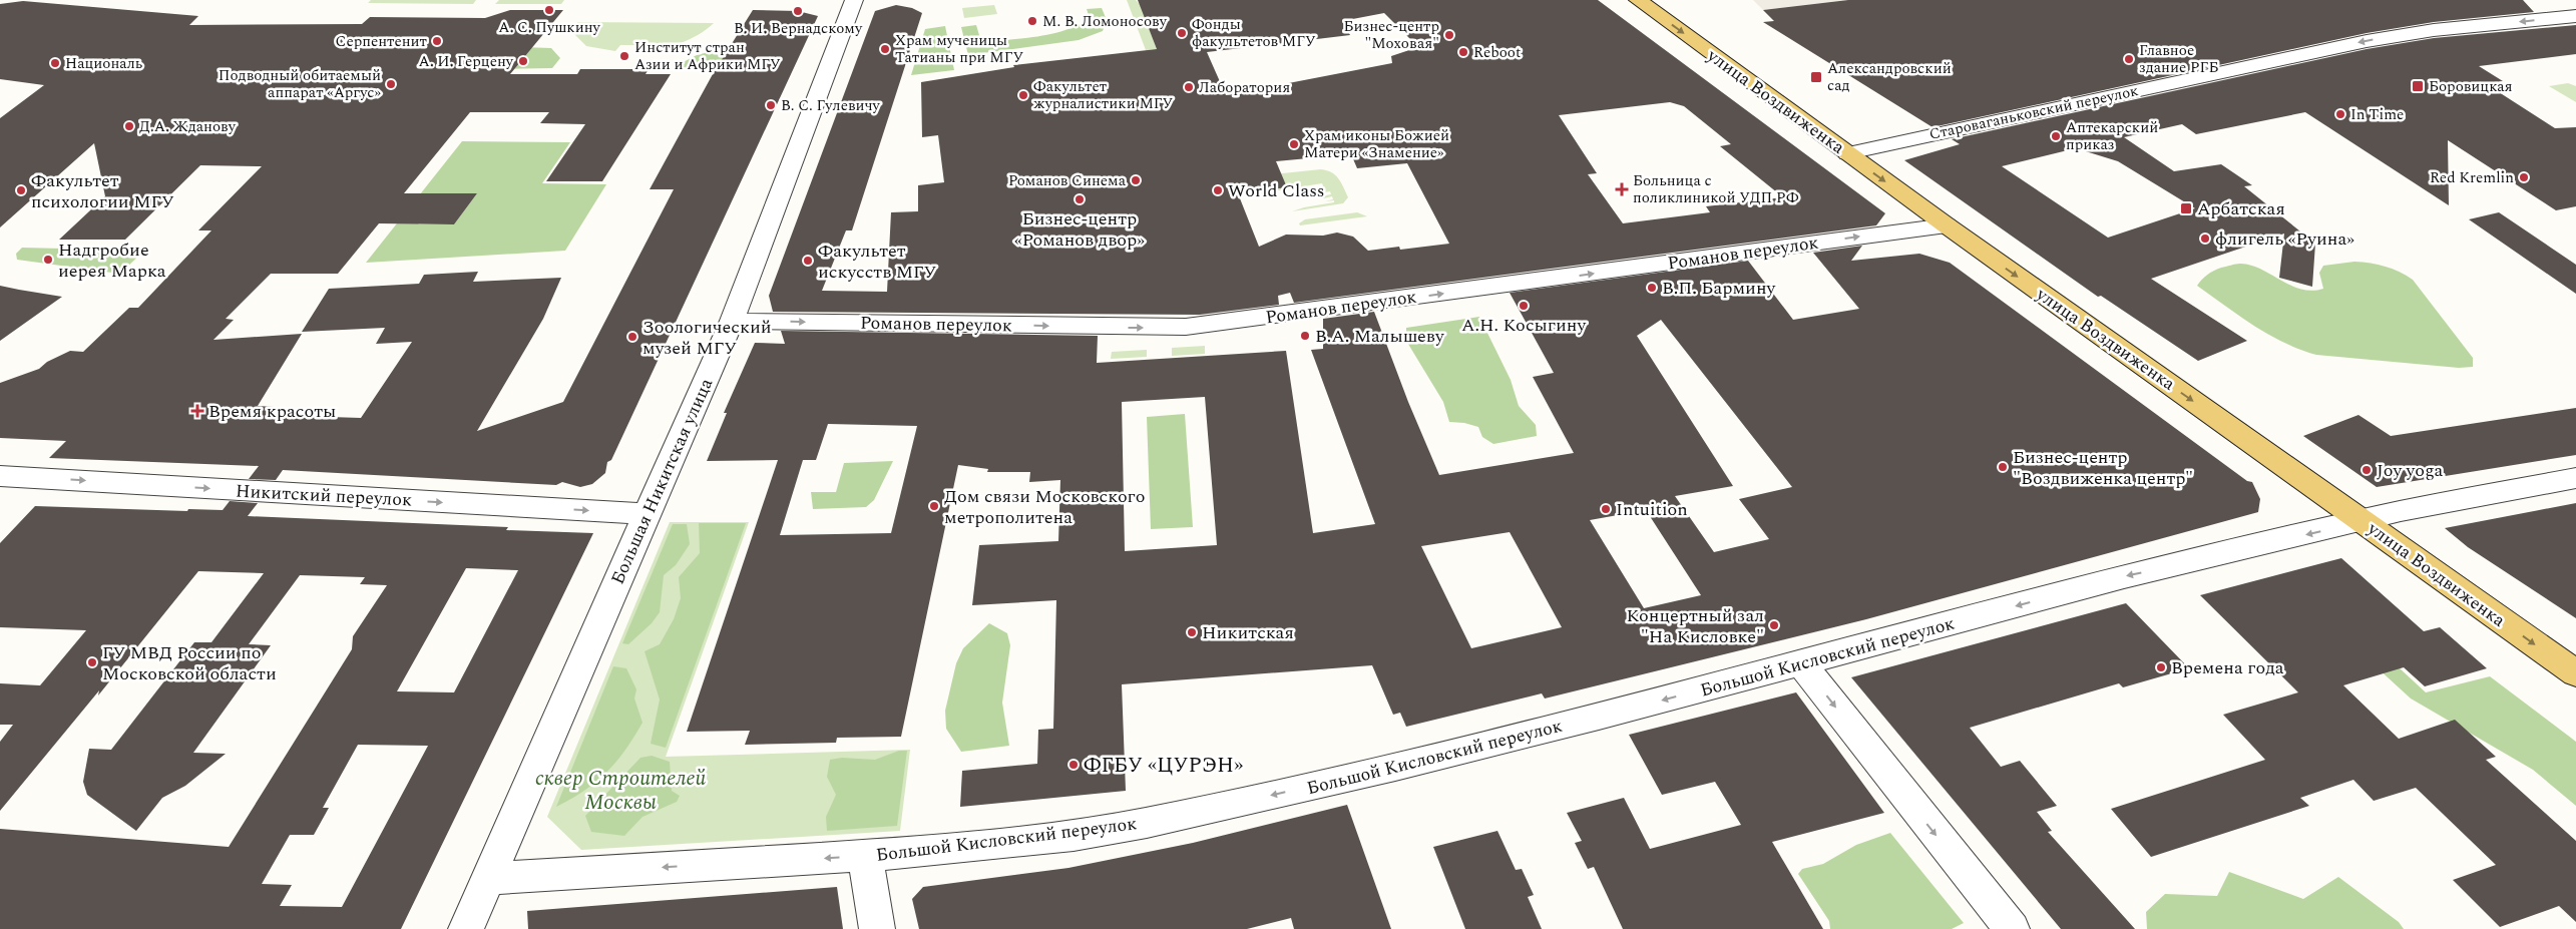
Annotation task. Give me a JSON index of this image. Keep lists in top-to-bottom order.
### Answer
{
  "streets": {
    "main road": ["улица Воздвиженка"],
    "street": [
      "Староваганьковский переулок",
      "Романов переулок",
      "Большая Никитская улица",
      "Никитский переулок",
      "Большой Кисловский переулок"
    ]
  },
  "crossings": [
    ["улица Воздвиженка", "Староваганьковский переулок"],
    ["улица Воздвиженка", "Романов переулок"],
    ["улица Воздвиженка", "Большой Кисловский переулок"],
    ["Романов переулок", "Большая Никитская улица"],
    ["Большая Никитская улица", "Никитский переулок"],
    ["Большая Никитская улица", "Большой Кисловский переулок"]
  ],
  "one_way": [
    "улица Воздвиженка",
    "Староваганьковский переулок",
    "Романов переулок",
    "Никитский переулок",
    "Большой Кисловский переулок"
  ],
  "parks": ["сквер Строителей Москвы"],
  "places": {
    "other": [
      "А. С. Пушкину",
      "В. И. Вернадскому",
      "М. В. Ломоносову",
      "Фонды факультетов МГУ",
      "Бизнес-центр \"Моховая\"",
      "Серпентенит",
      "Храм мученицы Татианы при МГУ",
      "Reboot",
      "Институт стран Азии и Африки МГУ",
      "Главное здание РГБ",
      "А. И. Герцену",
      "Националь",
      "Подводный обитаемый аппарат «Аргус»",
      "Лаборатория",
      "Факультет журналистики МГУ",
      "В. С. Гулевичу",
      "In Time",
      "Д.А. Жданову",
      "Аптекарский приказ",
      "Храм иконы Божией Матери «Знамение»",
      "Red Kremlin",
      "Романов Синема",
      "Факультет психологии МГУ",
      "World Class",
      "Бизнес-центр «Романов двор»",
      "флигель «Руина»",
      "Надгробие иерея Марка",
      "Факультет искусств МГУ",
      "В.П. Бармину",
      "А.Н. Косыгину",
      "В.А. Малышеву",
      "Зоологический музей МГУ",
      "Бизнес-центр \"Воздвиженка центр\"",
      "Joy yoga",
      "Дом связи Московского метрополитена",
      "Intuition",
      "Концертный зал \"На Кисловке\"",
      "Никитская",
      "ГУ МВД России по Московской области",
      "Времена года",
      "ФГБУ «ЦУРЭН»"
    ],
    "transit": ["Александровский сад", "Боровицкая", "Арбатская"],
    "health": ["Больница с поликлиникой УДП РФ", "Время красоты"]
  }
}
